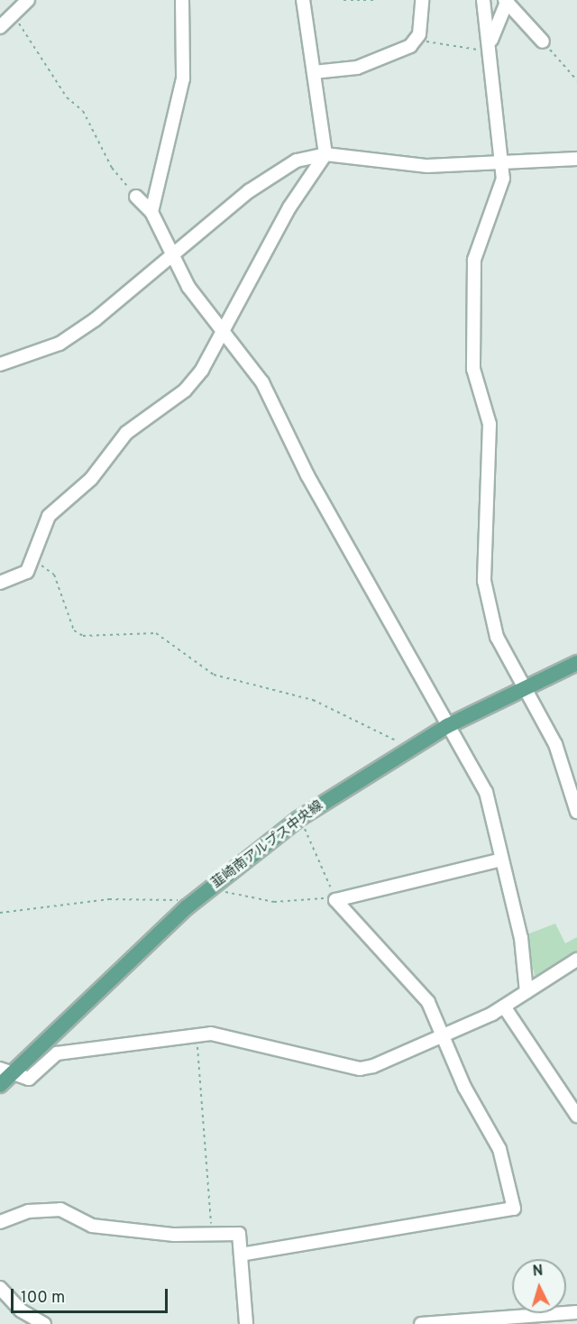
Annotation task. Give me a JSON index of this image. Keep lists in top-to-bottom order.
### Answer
{
  "streets": {
    "main road": ["韮崎南アルプス中央線"]
  },
  "scale_bar": "100 m",
  "north": "top"
}
